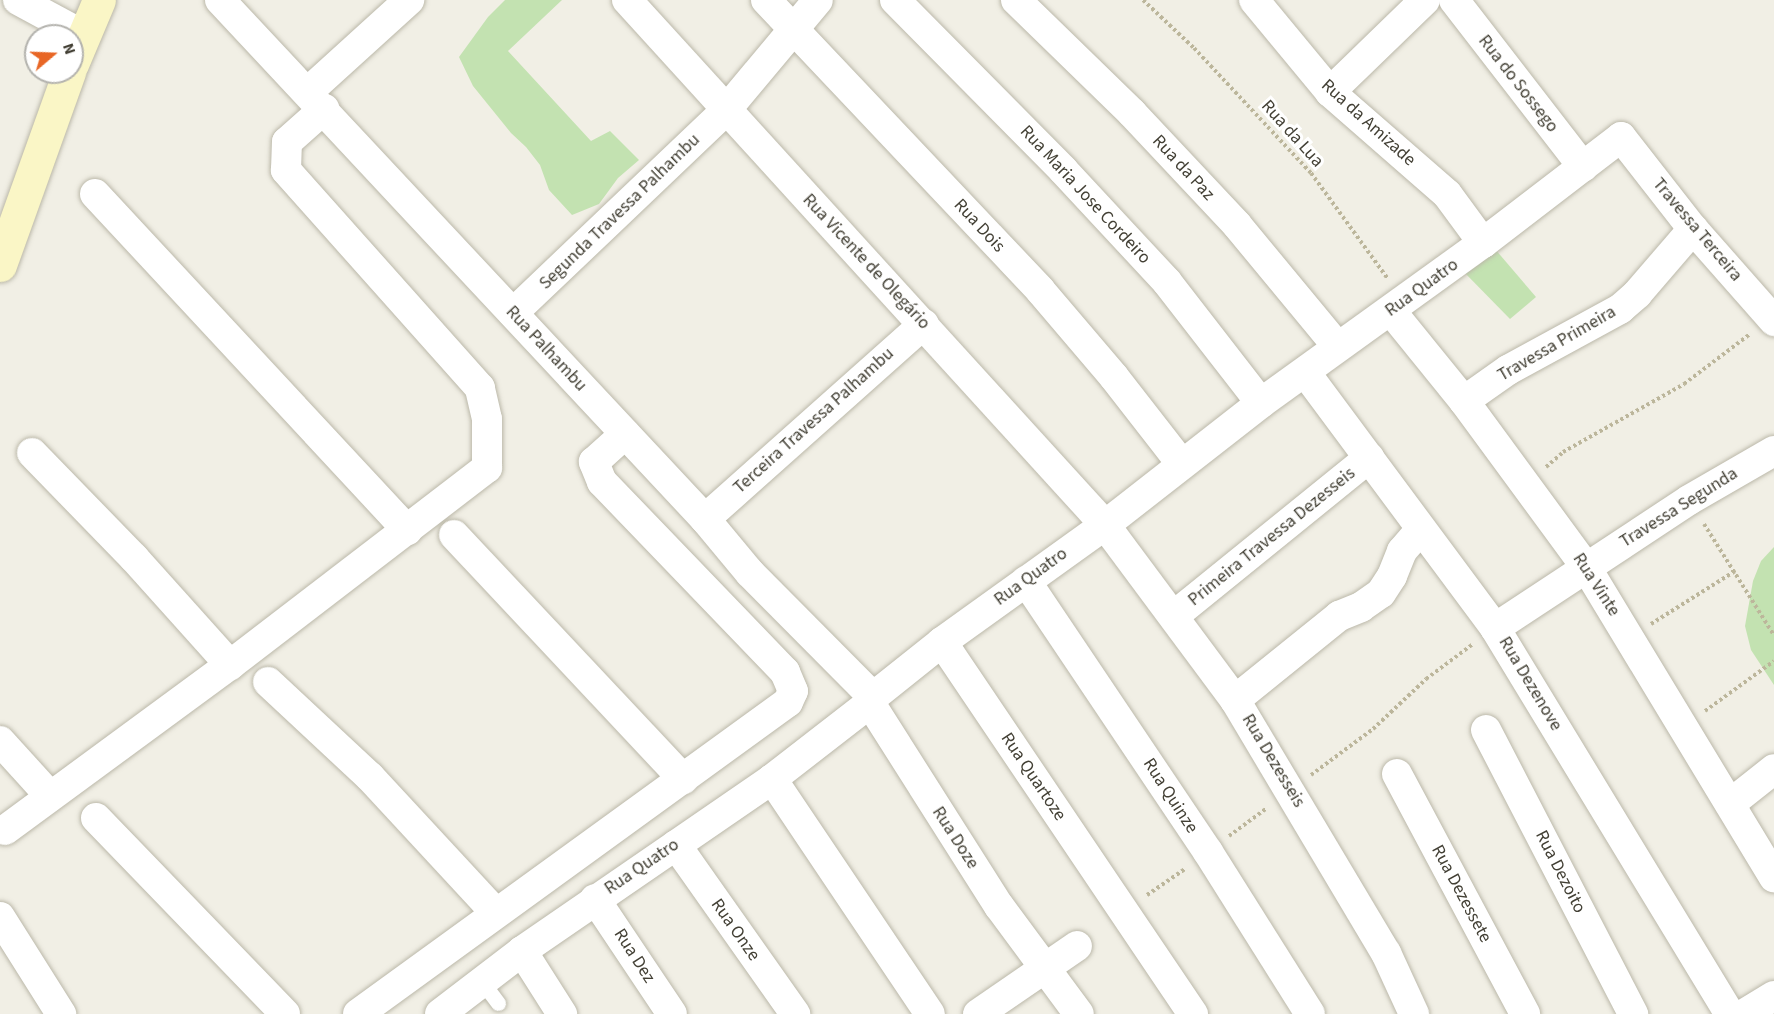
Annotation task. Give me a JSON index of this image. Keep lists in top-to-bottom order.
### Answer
{
  "streets": {
    "street": [
      "Rua do Sossego",
      "Rua da Amizade",
      "Rua da Paz",
      "Rua Maria Jose Cordeiro",
      "Segunda Travessa Palhambu",
      "Rua Dois",
      "Travessa Terceira",
      "Rua Vicente de Olegário",
      "Rua Quatro",
      "Travessa Primeira",
      "Rua Palhambu",
      "Terceira Travessa Palhambu",
      "Travessa Segunda",
      "Primeira Travessa Dezesseis",
      "Rua Vinte",
      "Rua Dezenove",
      "Rua Dezesseis",
      "Rua Quartoze",
      "Rua Quinze",
      "Rua Doze",
      "Rua Dezoito",
      "Rua Dezessete",
      "Rua Onze",
      "Rua Dez"
    ],
    "path": ["Rua da Lua"]
  },
  "crossings": [
    ["Rua do Sossego", "Rua Quatro"],
    ["Rua da Amizade", "Rua Quatro"],
    ["Rua da Lua", "Rua Quatro"],
    ["Rua da Lua", "Rua Vinte"],
    ["Rua da Paz", "Rua Quatro"],
    ["Rua Maria Jose Cordeiro", "Rua Quatro"],
    ["Segunda Travessa Palhambu", "Rua Dois"],
    ["Segunda Travessa Palhambu", "Rua Vicente de Olegário"],
    ["Segunda Travessa Palhambu", "Rua Palhambu"],
    ["Rua Dois", "Rua Quatro"],
    ["Travessa Terceira", "Rua Quatro"],
    ["Travessa Terceira", "Travessa Primeira"],
    ["Rua Vicente de Olegário", "Rua Quatro"],
    ["Rua Vicente de Olegário", "Terceira Travessa Palhambu"],
    ["Rua Vicente de Olegário", "Rua Dezesseis"],
    ["Rua Quatro", "Rua Palhambu"],
    ["Rua Quatro", "Rua Vinte"],
    ["Rua Quatro", "Rua Dezenove"],
    ["Rua Quatro", "Rua Dezesseis"],
    ["Rua Quatro", "Rua Quartoze"],
    ["Rua Quatro", "Rua Quinze"],
    ["Rua Quatro", "Rua Doze"],
    ["Rua Quatro", "Rua Onze"],
    ["Rua Quatro", "Rua Dez"],
    ["Travessa Primeira", "Rua Vinte"],
    ["Rua Palhambu", "Terceira Travessa Palhambu"],
    ["Rua Palhambu", "Rua Doze"],
    ["Travessa Segunda", "Rua Vinte"],
    ["Travessa Segunda", "Rua Dezenove"],
    ["Primeira Travessa Dezesseis", "Rua Dezenove"],
    ["Primeira Travessa Dezesseis", "Rua Dezesseis"]
  ],
  "north": "right"
}
